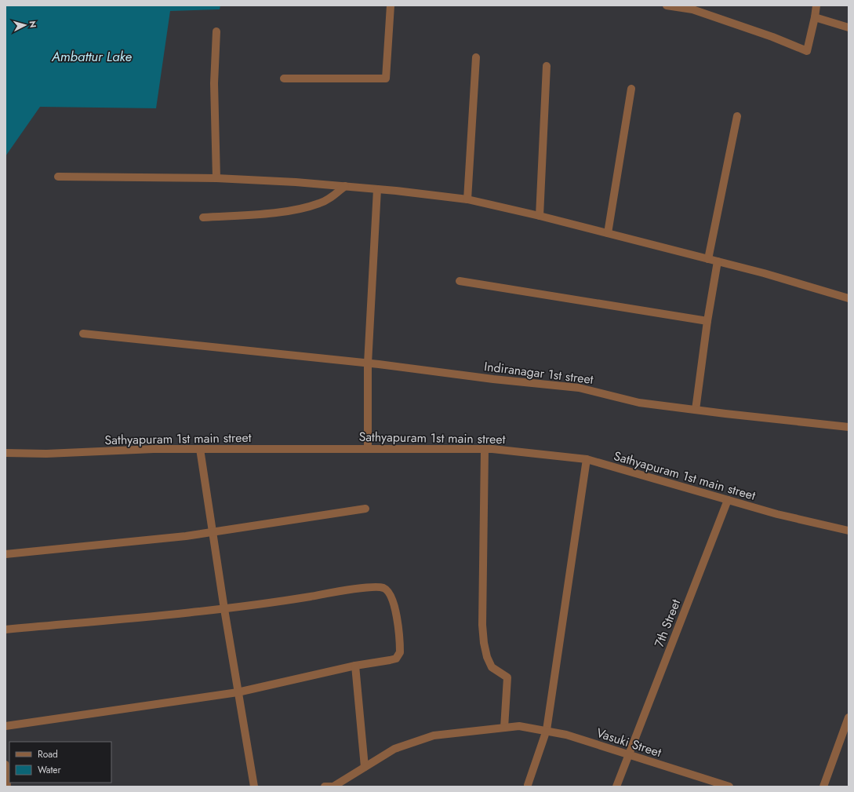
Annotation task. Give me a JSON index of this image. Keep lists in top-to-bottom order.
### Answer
{
  "streets": {
    "street": [
      "Indiranagar 1st street",
      "Sathyapuram 1st main street",
      "7th Street",
      "Vasuki Street"
    ]
  },
  "crossings": [
    ["Sathyapuram 1st main street", "7th Street"],
    ["7th Street", "Vasuki Street"]
  ],
  "water": ["Ambattur Lake"],
  "legend": ["Road", "Water"],
  "north": "right"
}
